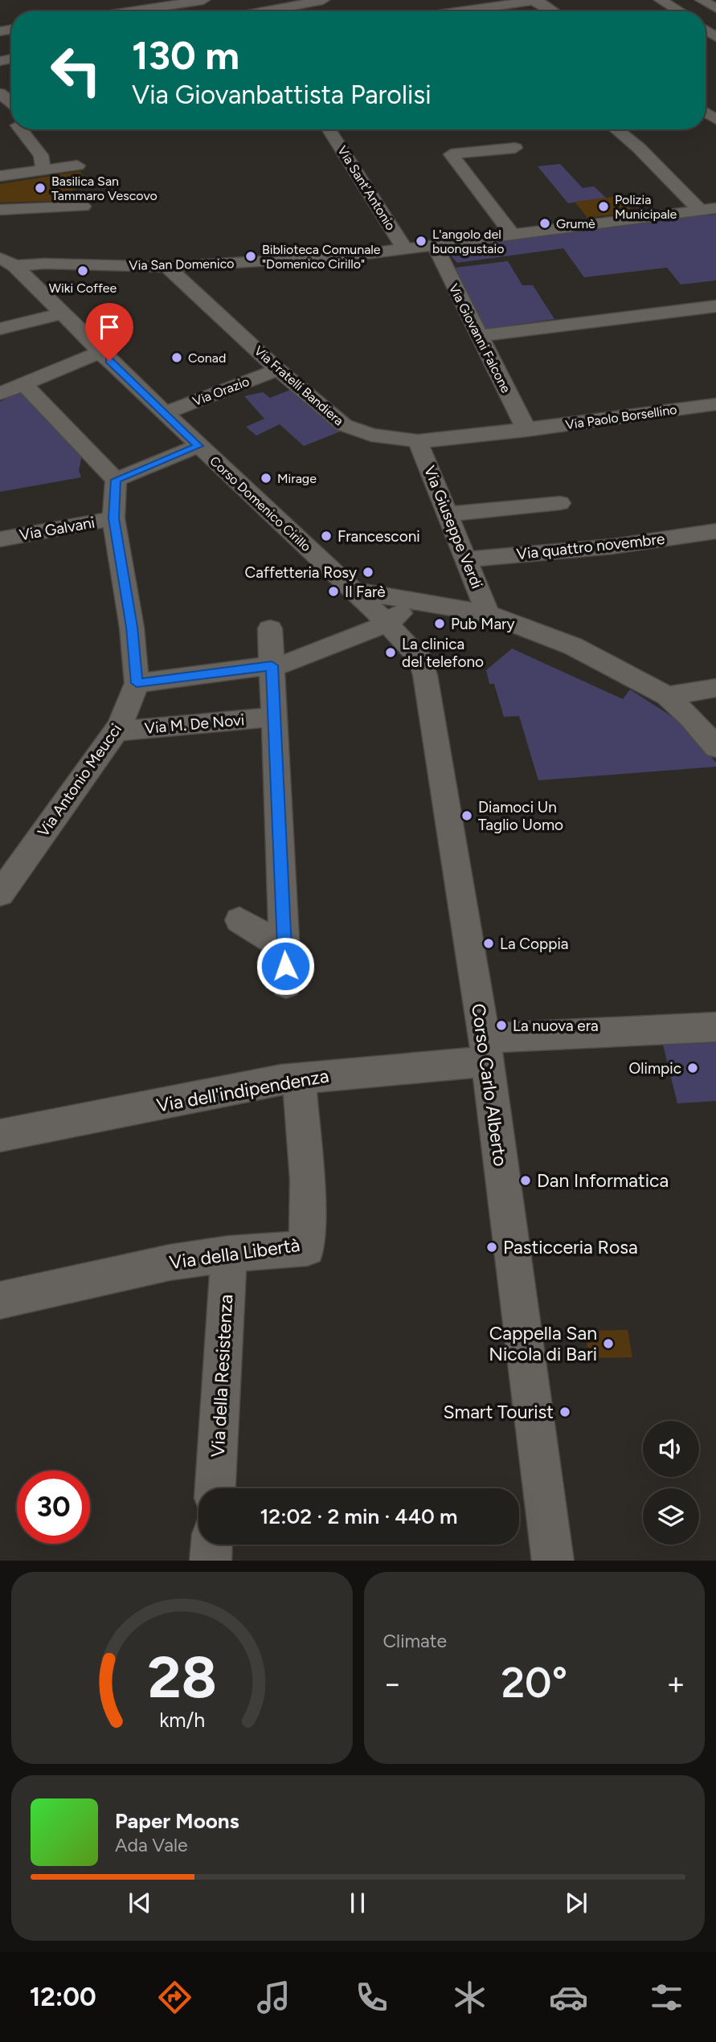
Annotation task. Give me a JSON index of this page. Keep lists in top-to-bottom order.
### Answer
{
  "streets": {
    "street": [
      "Via Sant'Antonio",
      "Via San Domenico",
      "Via Giovanni Falcone",
      "Via Fratelli Bandiera",
      "Via Orazio",
      "Via Paolo Borsellino",
      "Corso Domenico Cirillo",
      "Via Giuseppe Verdi",
      "Via Galvani",
      "Via quattro novembre",
      "Via M. De Novi",
      "Via Antonio Meucci",
      "Corso Carlo Alberto",
      "Via dell'indipendenza",
      "Via della Libertà",
      "Via della Resistenza"
    ]
  },
  "crossings": [
    ["Via Sant'Antonio", "Via San Domenico"],
    ["Via San Domenico", "Via Giovanni Falcone"],
    ["Via San Domenico", "Via Fratelli Bandiera"],
    ["Via San Domenico", "Corso Domenico Cirillo"],
    ["Via Giovanni Falcone", "Via Fratelli Bandiera"],
    ["Via Giovanni Falcone", "Via Paolo Borsellino"],
    ["Via Fratelli Bandiera", "Via Orazio"],
    ["Via Fratelli Bandiera", "Via Paolo Borsellino"],
    ["Via Fratelli Bandiera", "Via Giuseppe Verdi"],
    ["Via Orazio", "Corso Domenico Cirillo"],
    ["Corso Domenico Cirillo", "Corso Carlo Alberto"],
    ["Via Giuseppe Verdi", "Via quattro novembre"],
    ["Via Galvani", "Via Antonio Meucci"],
    ["Via M. De Novi", "Via Antonio Meucci"],
    ["Corso Carlo Alberto", "Via dell'indipendenza"],
    ["Via dell'indipendenza", "Via della Libertà"],
    ["Via della Libertà", "Via della Resistenza"]
  ],
  "places": [
    "Basilica San Tammaro Vescovo",
    "Polizia Municipale",
    "Grumè",
    "L'angolo del buongustaio",
    "Biblioteca Comunale \"Domenico Cirillo\"",
    "Wiki Coffee",
    "Conad",
    "Mirage",
    "Francesconi",
    "Caffetteria Rosy",
    "Il Farè",
    "Pub Mary",
    "La clinica del telefono",
    "Diamoci Un Taglio Uomo",
    "La Coppia",
    "La nuova era",
    "Olimpic",
    "Dan Informatica",
    "Pasticceria Rosa",
    "Cappella San Nicola di Bari",
    "Smart Tourist"
  ],
  "page": {
    "turn": ["130 m", "Via Giovanbattista Parolisi"],
    "limit": "30",
    "trip": "12:02 · 2 min · 440 m",
    "tile": "Climate",
    "heat": ["−", "20°", "+"],
    "song": ["Paper Moons", "Ada Vale"],
    "tabs": "12:00",
    "gauge": ["28", "km/h"]
  }
}
